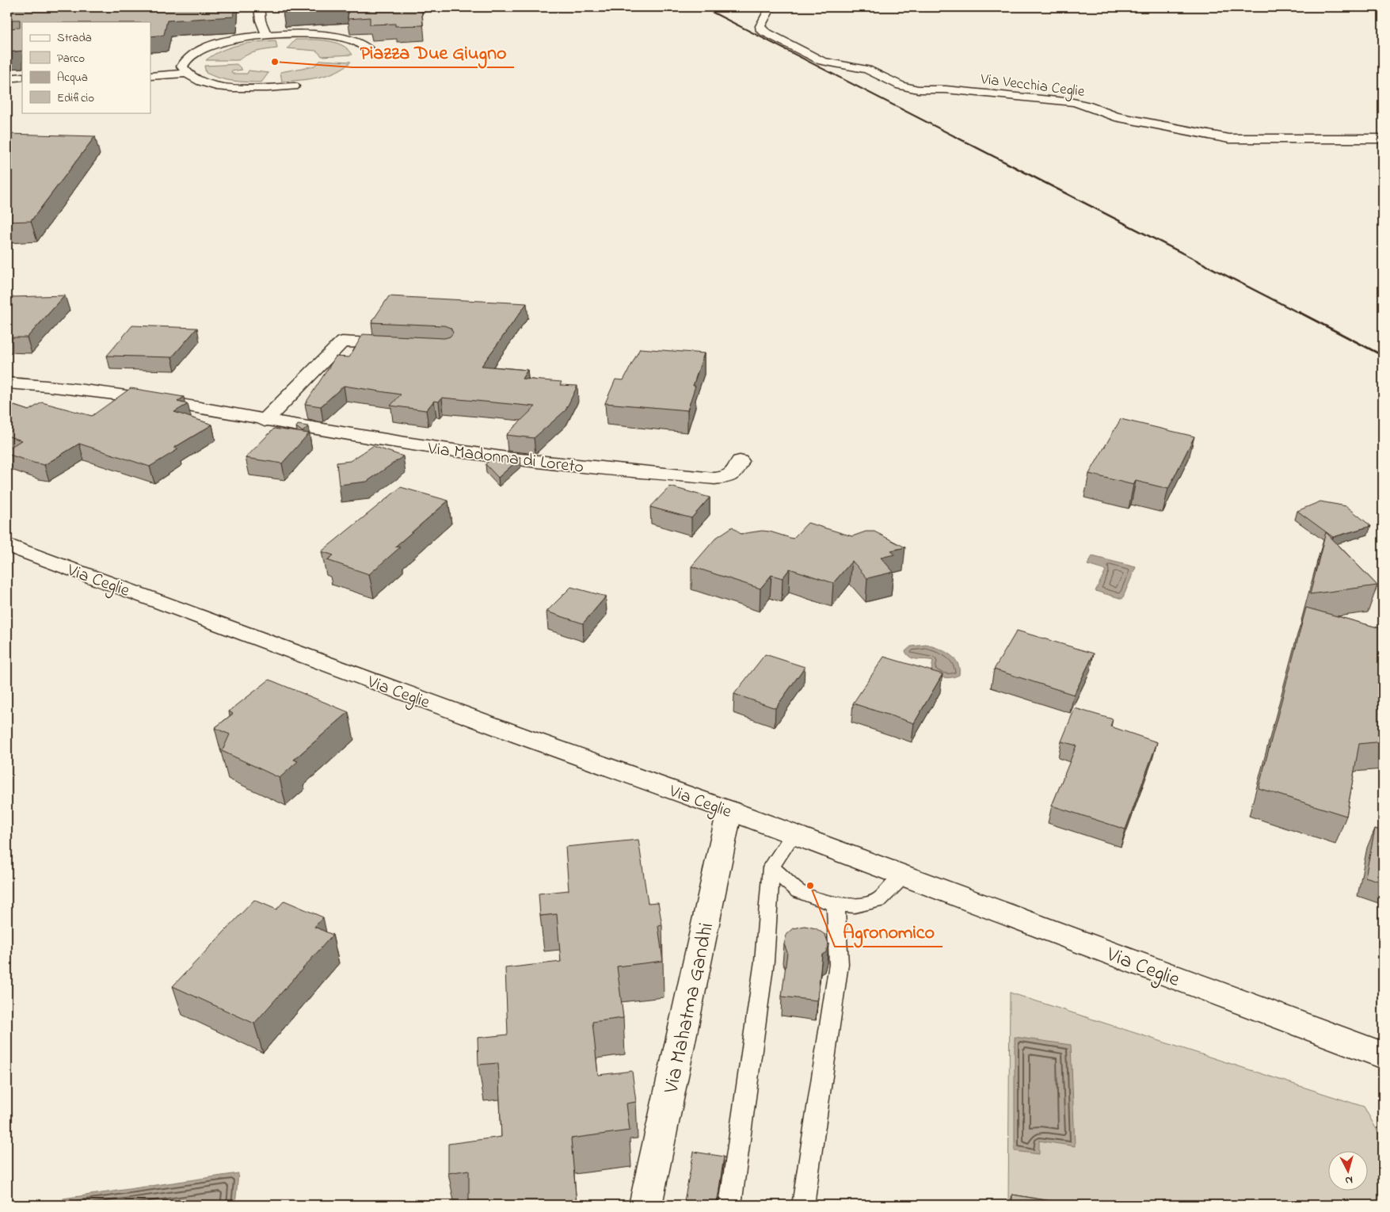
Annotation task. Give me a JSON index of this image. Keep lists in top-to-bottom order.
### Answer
{
  "streets": {
    "street": [
      "Via Vecchia Ceglie",
      "Via Madonna di Loreto",
      "Via Ceglie",
      "Via Mahatma Gandhi"
    ]
  },
  "crossings": [
    ["Via Ceglie", "Via Mahatma Gandhi"]
  ],
  "places": ["Piazza Due Giugno", "Agronomico"],
  "legend": [
    "Strada",
    "Parco",
    "Acqua",
    "Edificio"
  ],
  "north": "bottom"
}
